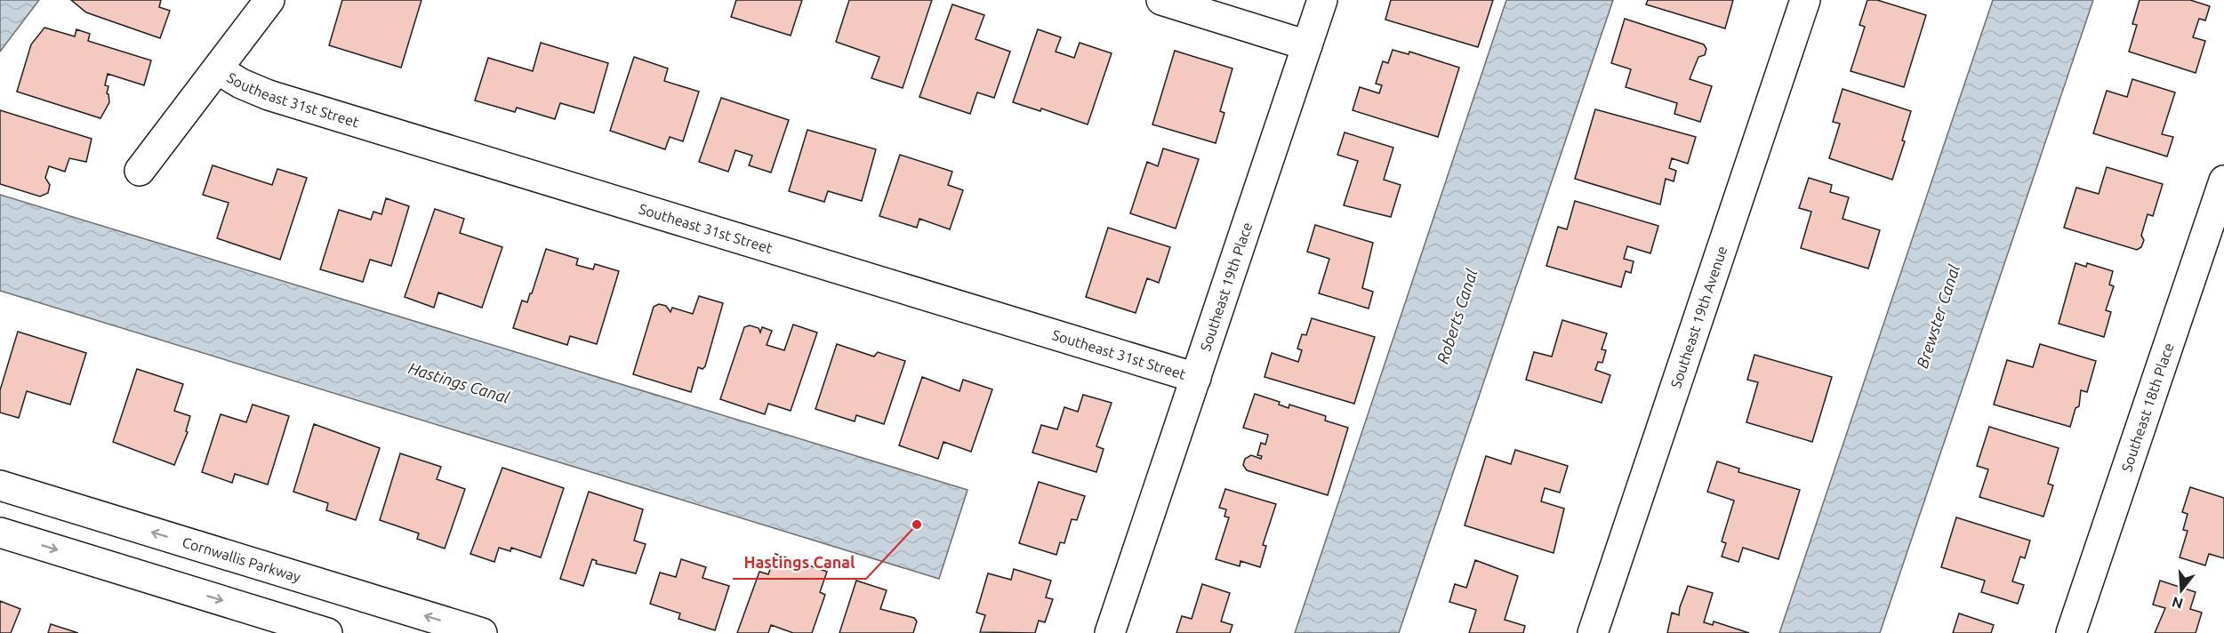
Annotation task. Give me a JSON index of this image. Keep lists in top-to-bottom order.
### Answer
{
  "streets": {
    "street": [
      "Southeast 31st Street",
      "Southeast 19th Place",
      "Southeast 19th Avenue",
      "Southeast 18th Place",
      "Cornwallis Parkway"
    ]
  },
  "crossings": [
    ["Southeast 31st Street", "Southeast 19th Place"]
  ],
  "water": ["Roberts Canal", "Brewster Canal", "Hastings Canal"],
  "places": ["Hastings Canal"],
  "north": "bottom"
}
